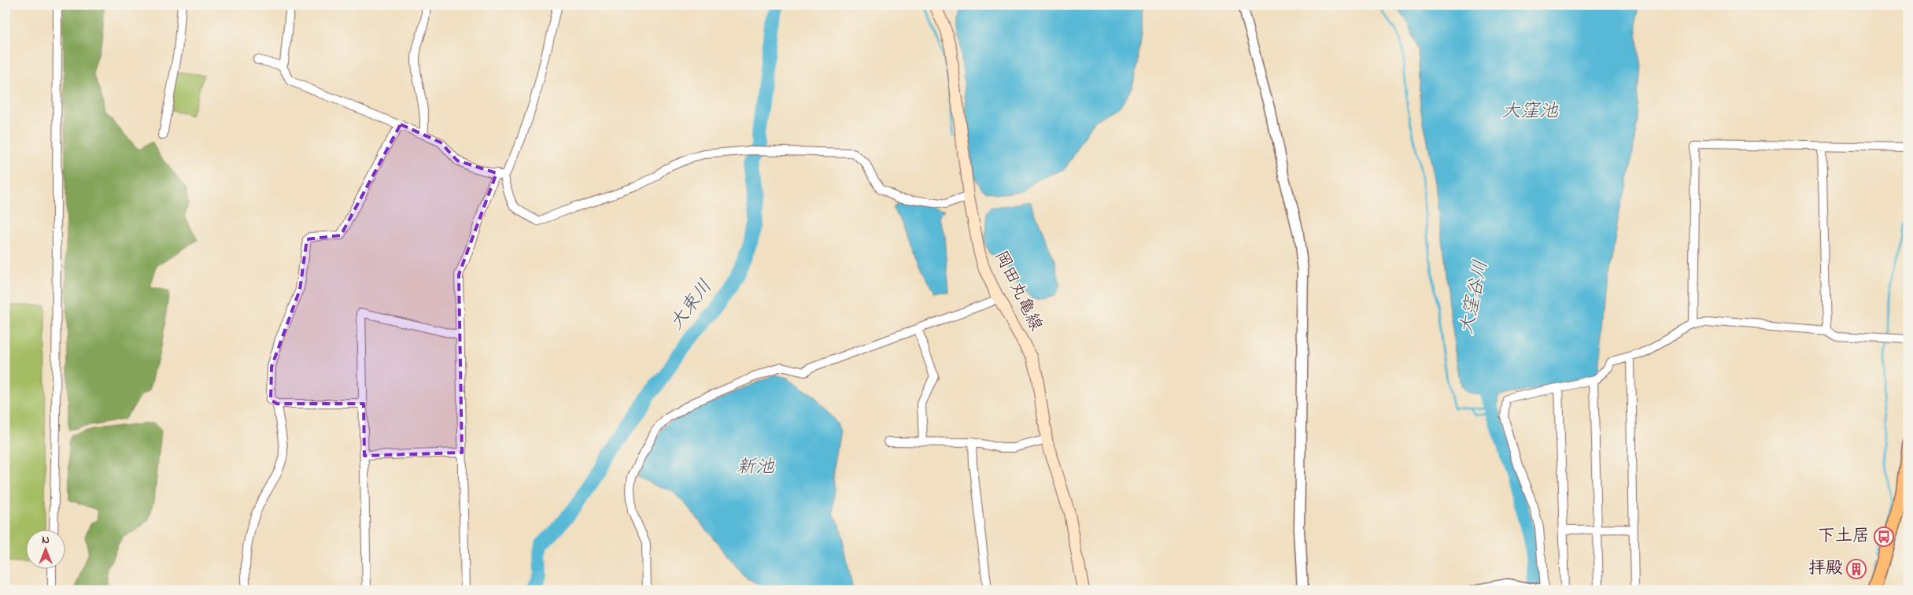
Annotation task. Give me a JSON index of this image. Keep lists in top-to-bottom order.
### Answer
{
  "streets": {
    "main road": ["岡田丸亀線"]
  },
  "water": [
    "大窪池",
    "大窪谷川",
    "大束川",
    "新池"
  ],
  "places": {
    "bus stop": ["下土居"],
    "building": ["拝殿"]
  },
  "north": "top"
}
